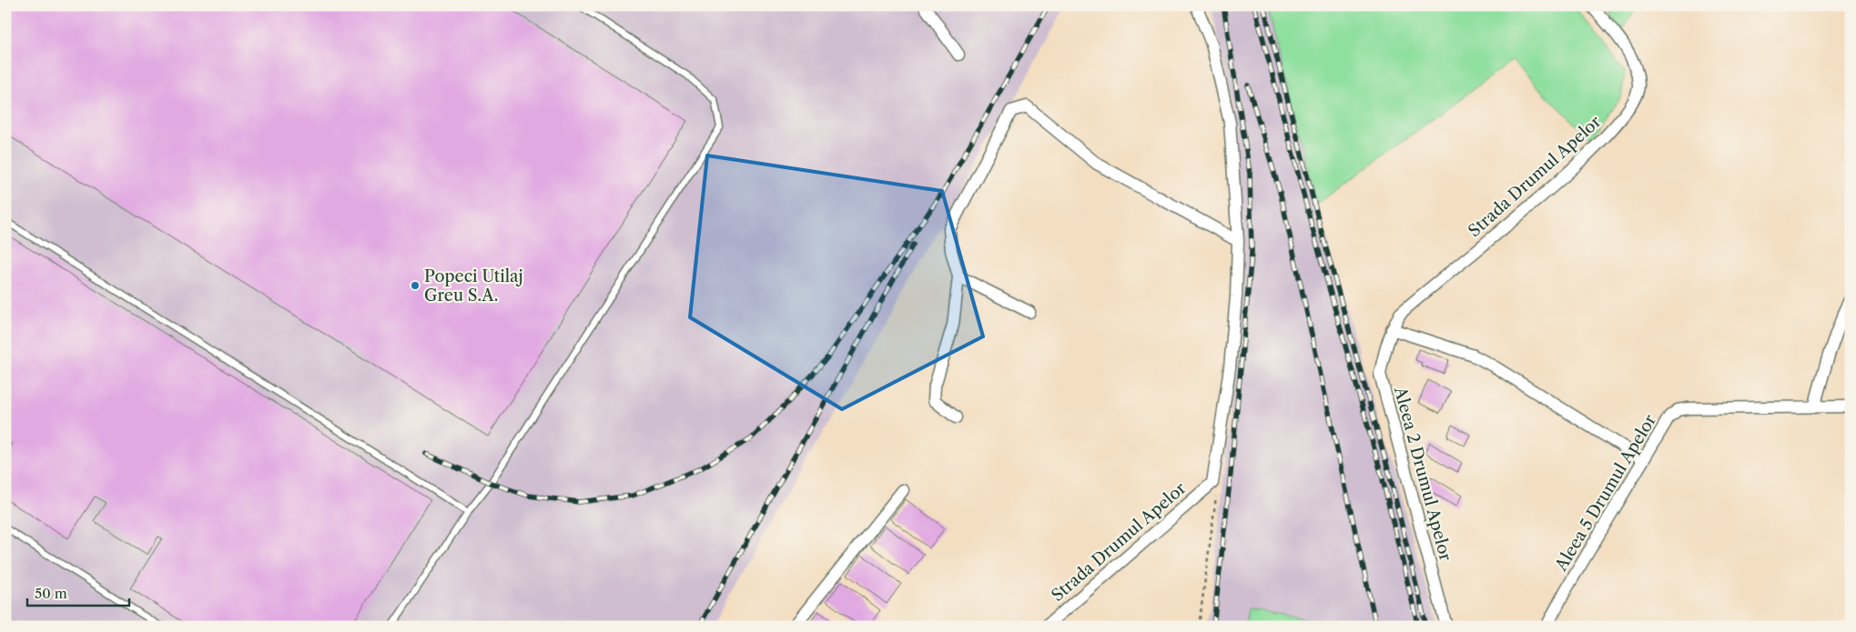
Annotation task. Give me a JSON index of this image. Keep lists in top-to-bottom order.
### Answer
{
  "streets": {
    "street": ["Strada Drumul Apelor", "Aleea 2 Drumul Apelor", "Aleea 5 Drumul Apelor"]
  },
  "crossings": [
    ["Strada Drumul Apelor", "Aleea 2 Drumul Apelor"]
  ],
  "places": ["Popeci Utilaj Greu S.A."],
  "scale_bar": "50 m"
}
